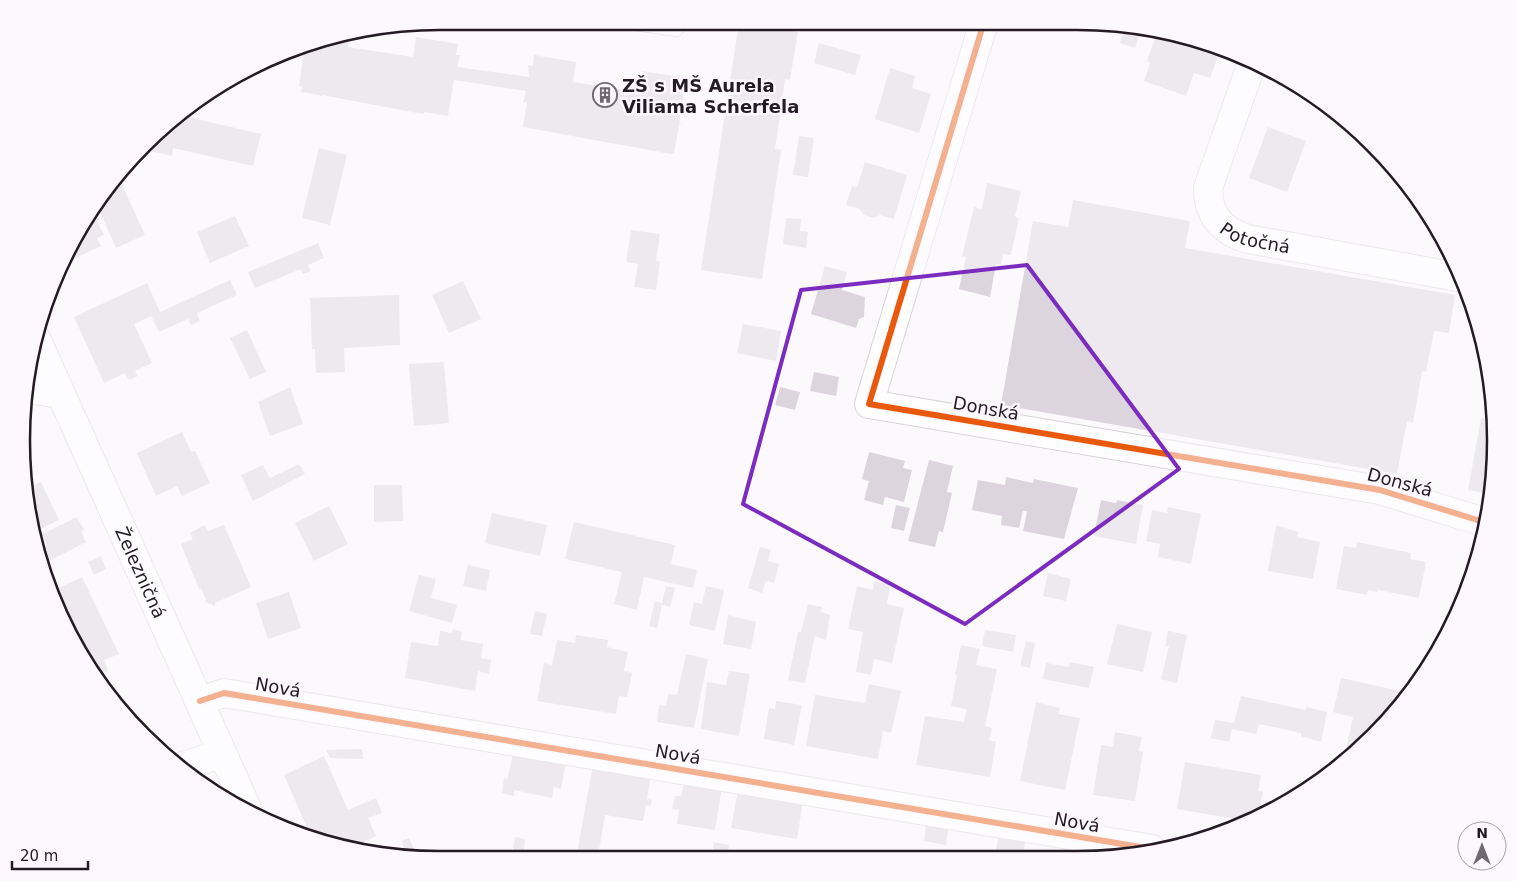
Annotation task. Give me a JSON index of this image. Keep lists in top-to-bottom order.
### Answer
{
  "streets": {
    "street": [
      "Potočná",
      "Donská",
      "Železničná",
      "Nová"
    ]
  },
  "crossings": [
    ["Železničná", "Nová"]
  ],
  "places": {
    "building": ["ZŠ s MŠ Aurela Viliama Scherfela"]
  },
  "scale_bar": "20 m",
  "north": "top"
}
